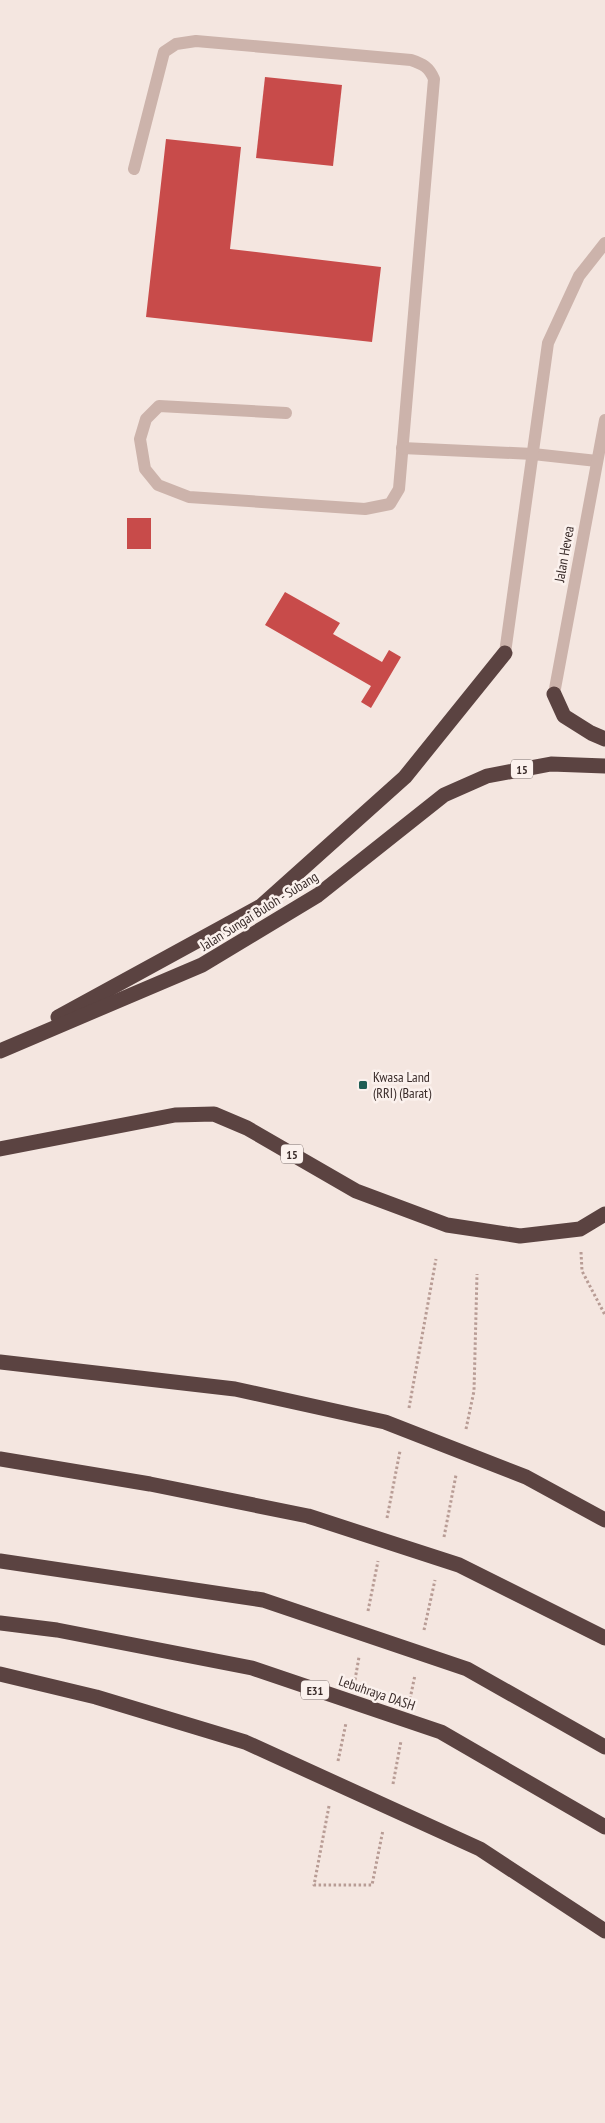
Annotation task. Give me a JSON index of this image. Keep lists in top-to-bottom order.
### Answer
{
  "streets": {
    "highway": [
      "15",
      "Jalan Sungai Buloh - Subang",
      "E31",
      "Lebuhraya DASH"
    ],
    "street": ["Jalan Hevea"]
  },
  "places": {
    "transit": ["Kwasa Land (RRI) (Barat)"]
  }
}
